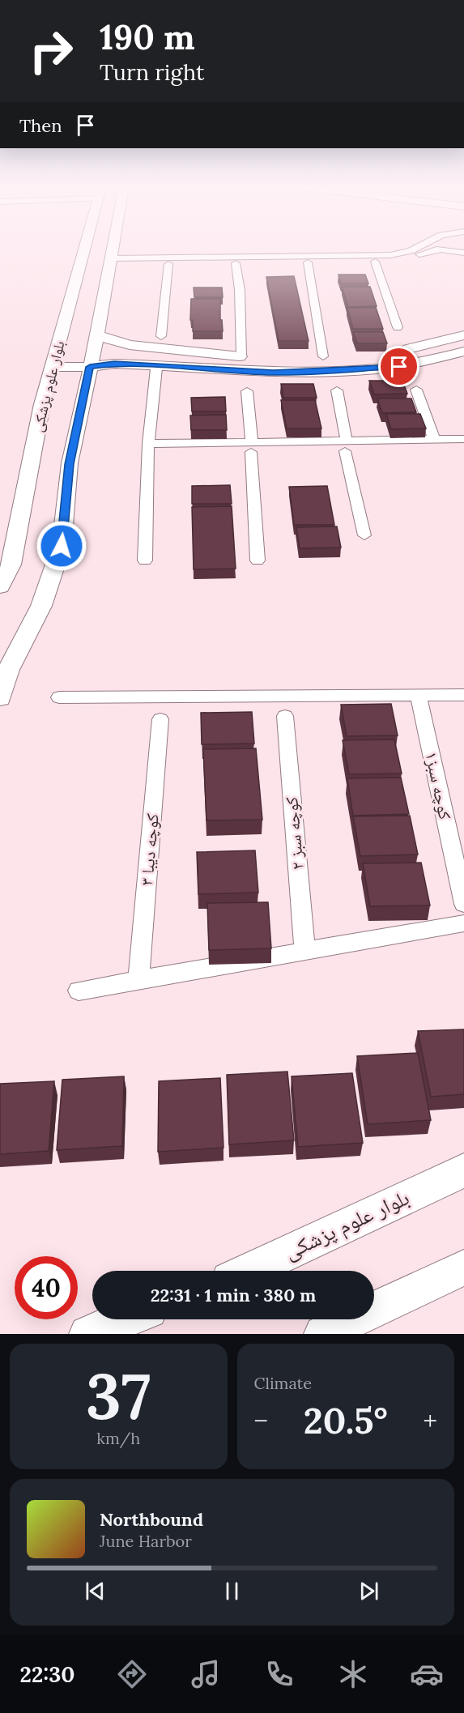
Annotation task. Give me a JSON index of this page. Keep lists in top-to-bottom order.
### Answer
{
  "streets": {
    "street": [
      "بلوار علوم پزشکی",
      "کوچه سبز۱",
      "کوچه سبز ۲",
      "کوچه دیبا ۳"
    ]
  },
  "page": {
    "turn": ["190 m", "Turn right"],
    "then": "Then",
    "limit": "40",
    "trip": "22:31 · 1 min · 380 m",
    "tile": [
      ["37", "km/h"],
      "Climate"
    ],
    "heat": ["−", "20.5°", "+"],
    "song": ["Northbound", "June Harbor"],
    "tabs": "22:30"
  }
}
